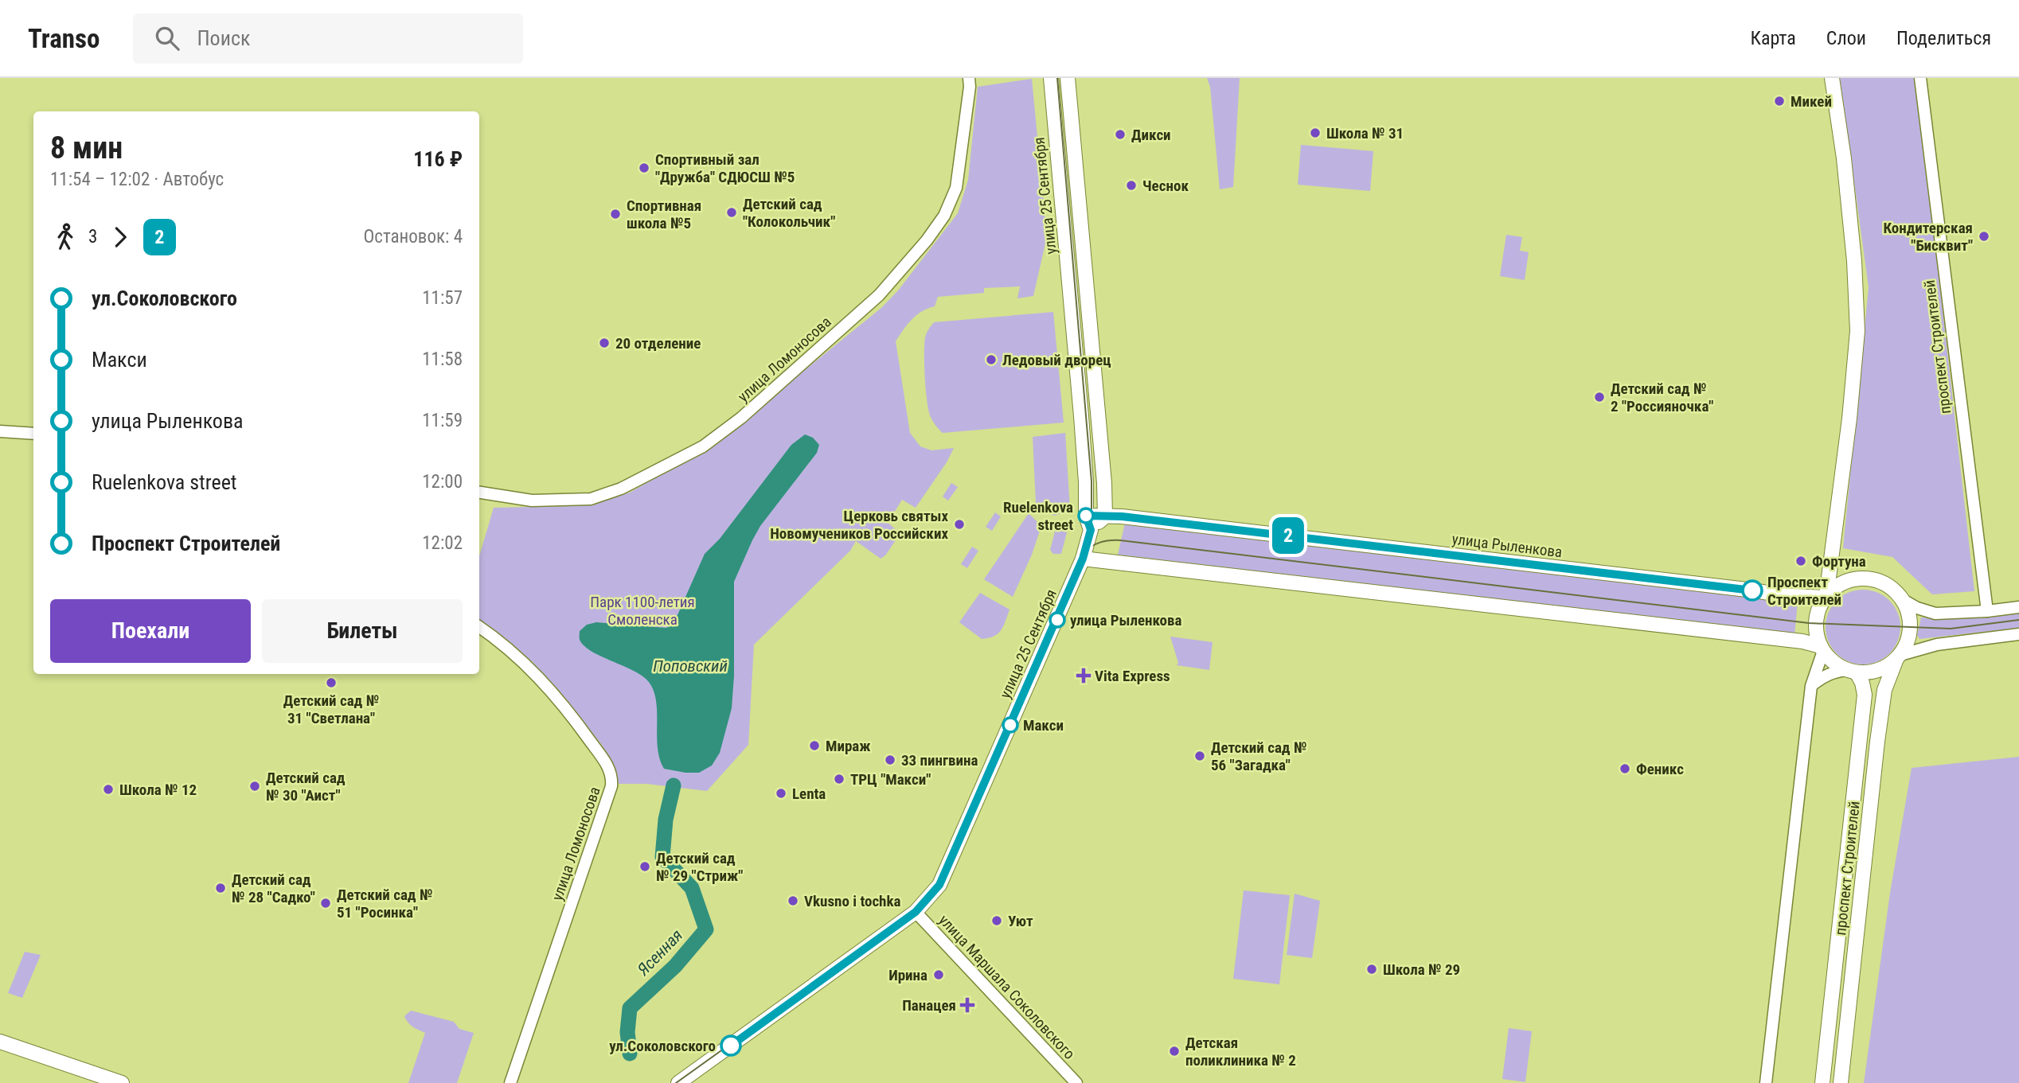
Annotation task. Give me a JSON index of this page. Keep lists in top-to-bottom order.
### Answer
{
  "streets": {
    "main road": ["улица 25 Сентября", "проспект Строителей", "улица Рыленкова"],
    "street": ["улица Ломоносова", "улица Маршала Соколовского"]
  },
  "crossings": [
    ["улица 25 Сентября", "улица Рыленкова"],
    ["улица 25 Сентября", "улица Маршала Соколовского"],
    ["проспект Строителей", "улица Рыленкова"]
  ],
  "water": ["Поповский", "Ясенная"],
  "parks": ["Парк 1100-летия Смоленска"],
  "places": {
    "other": [
      "Микей",
      "Школа № 31",
      "Дикси",
      "Спортивный зал \"Дружба\" СДЮСШ №5",
      "Чеснок",
      "Детский сад \"Колокольчик\"",
      "Спортивная школа №5",
      "Кондитерская \"Бисквит\"",
      "20 отделение",
      "Ледовый дворец",
      "Детский сад № 2 \"Россияночка\"",
      "Ruelenkova street",
      "Церковь святых Новомучеников Российских",
      "Фортуна",
      "Проспект Строителей",
      "улица Рыленкова",
      "Детский сад № 31 \"Светлана\"",
      "Макси",
      "Мираж",
      "Детский сад № 56 \"Загадка\"",
      "33 пингвина",
      "Феникс",
      "ТРЦ \"Макси\"",
      "Детский сад № 30 \"Аист\"",
      "Школа № 12",
      "Lenta",
      "Детский сад № 29 \"Стриж\"",
      "Детский сад № 28 \"Садко\"",
      "Vkusno i tochka",
      "Детский сад № 51 \"Росинка\"",
      "Уют",
      "Школа № 29",
      "Ирина",
      "ул.Соколовского",
      "Детская поликлиника № 2"
    ],
    "health": ["Vita Express", "Панацея"]
  },
  "lines": ["bus line 2"],
  "page": {
    "header": "Transo",
    "search": "Поиск",
    "nav": ["Карта", "Слои", "Поделиться"],
    "on_map": "2",
    "heading": ["8 мин", "11:54 – 12:02 · Автобус", "116 ₽"],
    "legs": ["3", "2", "Остановок: 4"],
    "list": [
      {
        "name": "ул.Соколовского",
        "value": "11:57"
      },
      {
        "name": "Макси",
        "value": "11:58"
      },
      {
        "name": "улица Рыленкова",
        "value": "11:59"
      },
      {
        "name": "Ruelenkova street",
        "value": "12:00"
      },
      {
        "name": "Проспект Строителей",
        "value": "12:02"
      }
    ],
    "buttons": ["Поехали", "Билеты"]
  }
}
